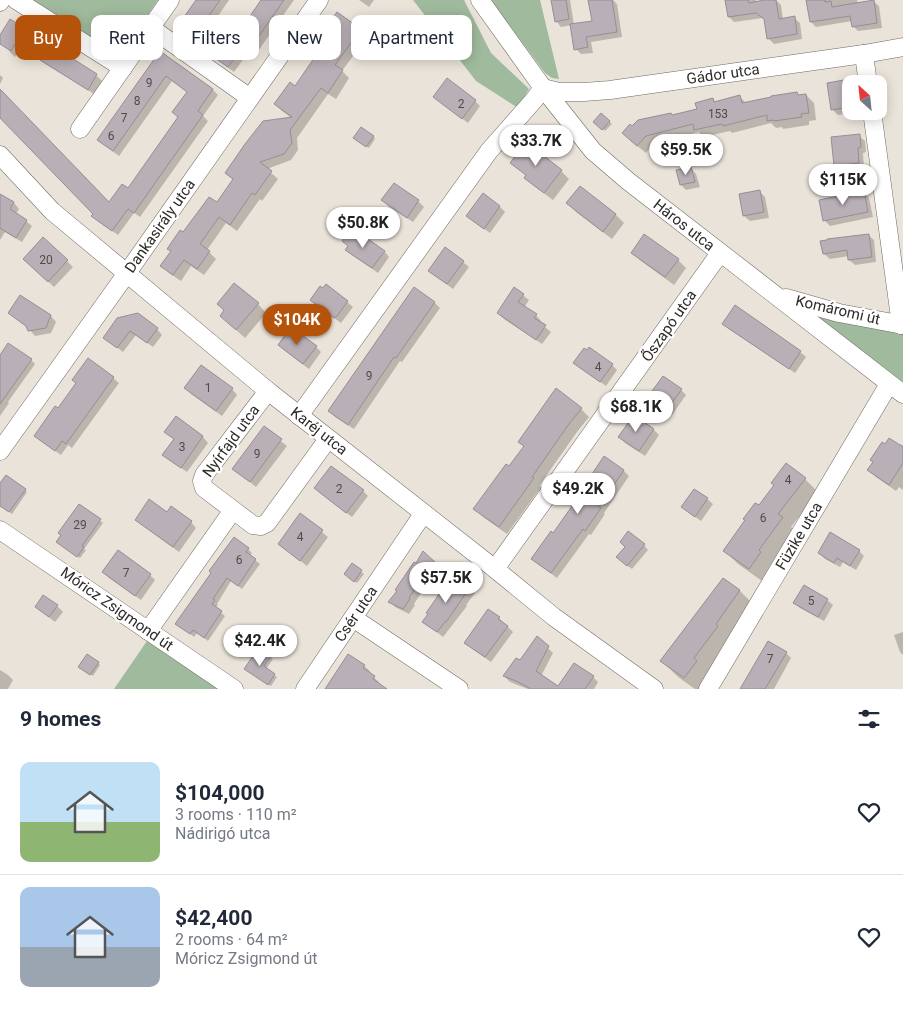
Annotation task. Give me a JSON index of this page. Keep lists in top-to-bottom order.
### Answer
{
  "streets": {
    "street": [
      "Gádor utca",
      "Háros utca",
      "Dankasirály utca",
      "Komáromi út",
      "Őszapó utca",
      "Karéj utca",
      "Nyírfajd utca",
      "Füzike utca",
      "Móricz Zsigmond út",
      "Csér utca"
    ]
  },
  "crossings": [
    ["Gádor utca", "Háros utca"],
    ["Háros utca", "Komáromi út"],
    ["Háros utca", "Őszapó utca"],
    ["Háros utca", "Füzike utca"],
    ["Dankasirály utca", "Karéj utca"],
    ["Őszapó utca", "Karéj utca"],
    ["Karéj utca", "Nyírfajd utca"],
    ["Karéj utca", "Csér utca"]
  ],
  "house_numbers": [
    "9",
    "8",
    "2",
    "153",
    "7",
    "6",
    "20",
    "4",
    "9",
    "1",
    "3",
    "9",
    "4",
    "2",
    "6",
    "29",
    "4",
    "6",
    "7",
    "5",
    "7"
  ],
  "north": "top left",
  "page": {
    "chip": [
      "Buy",
      "Rent",
      "Filters",
      "New",
      "Apartment"
    ],
    "price": [
      "$33.7K",
      "$59.5K",
      "$115K",
      "$50.8K",
      "$104K",
      "$68.1K",
      "$49.2K",
      "$57.5K",
      "$42.4K"
    ],
    "heading": "9 homes",
    "list": [
      {
        "name": "$104,000",
        "note": "3 rooms · 110 m² · Nádirigó utca"
      },
      {
        "name": "$42,400",
        "note": "2 rooms · 64 m² · Móricz Zsigmond út"
      }
    ]
  }
}
